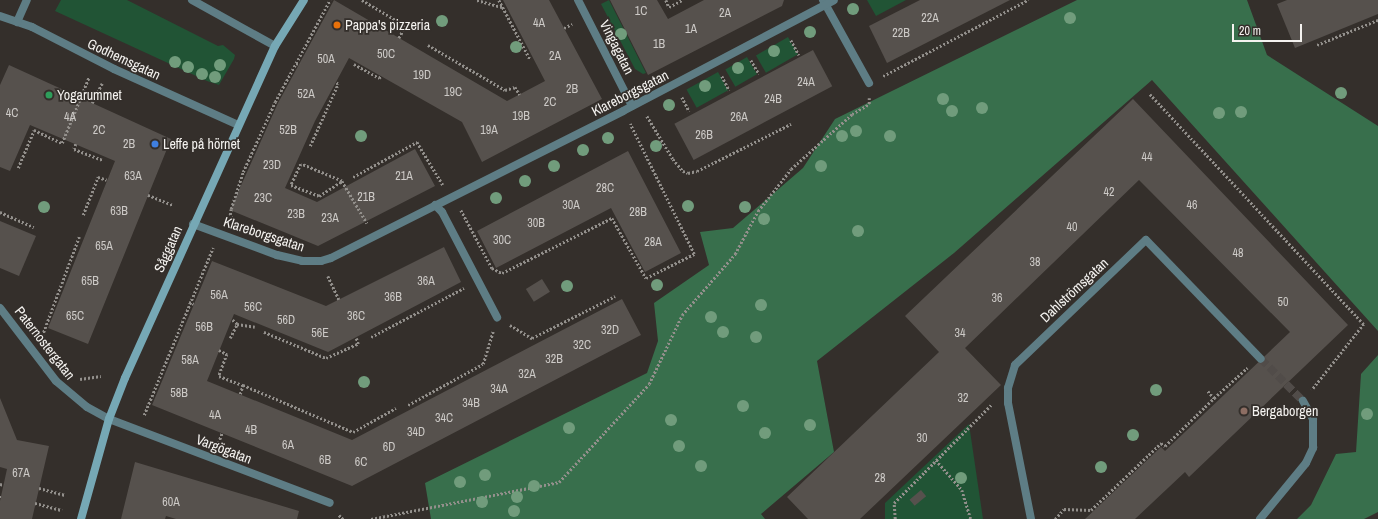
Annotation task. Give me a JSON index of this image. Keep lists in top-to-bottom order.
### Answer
{
  "streets": {
    "street": [
      "Vingagatan",
      "Godhemsgatan",
      "Klareborgsgatan",
      "Såggatan",
      "Dahlströmsgatan",
      "Paternostergatan",
      "Vargögatan"
    ]
  },
  "crossings": [
    ["Vingagatan", "Klareborgsgatan"],
    ["Godhemsgatan", "Såggatan"],
    ["Klareborgsgatan", "Såggatan"],
    ["Såggatan", "Paternostergatan"],
    ["Såggatan", "Vargögatan"],
    ["Paternostergatan", "Vargögatan"]
  ],
  "places": [
    "Pappa's pizzeria",
    "Yogarummet",
    "Leffe på hörnet",
    "Bergaborgen"
  ],
  "house_numbers": [
    "1C",
    "2A",
    "22A",
    "4A",
    "1A",
    "22B",
    "1B",
    "50C",
    "2A",
    "50A",
    "19D",
    "24A",
    "2B",
    "19C",
    "52A",
    "24B",
    "2C",
    "4C",
    "19B",
    "4A",
    "26A",
    "2C",
    "52B",
    "19A",
    "26B",
    "2B",
    "44",
    "23D",
    "63A",
    "21A",
    "28C",
    "42",
    "21B",
    "23C",
    "30A",
    "46",
    "63B",
    "28B",
    "23B",
    "23A",
    "30B",
    "40",
    "30C",
    "28A",
    "65A",
    "48",
    "38",
    "65B",
    "36A",
    "56A",
    "36B",
    "36",
    "50",
    "56C",
    "65C",
    "36C",
    "56D",
    "56B",
    "32D",
    "56E",
    "34",
    "32C",
    "32B",
    "58A",
    "32A",
    "34A",
    "58B",
    "32",
    "34B",
    "4A",
    "34C",
    "4B",
    "34D",
    "30",
    "6A",
    "6D",
    "6B",
    "6C",
    "67A",
    "28",
    "60A"
  ],
  "scale_bar": "20 m"
}
